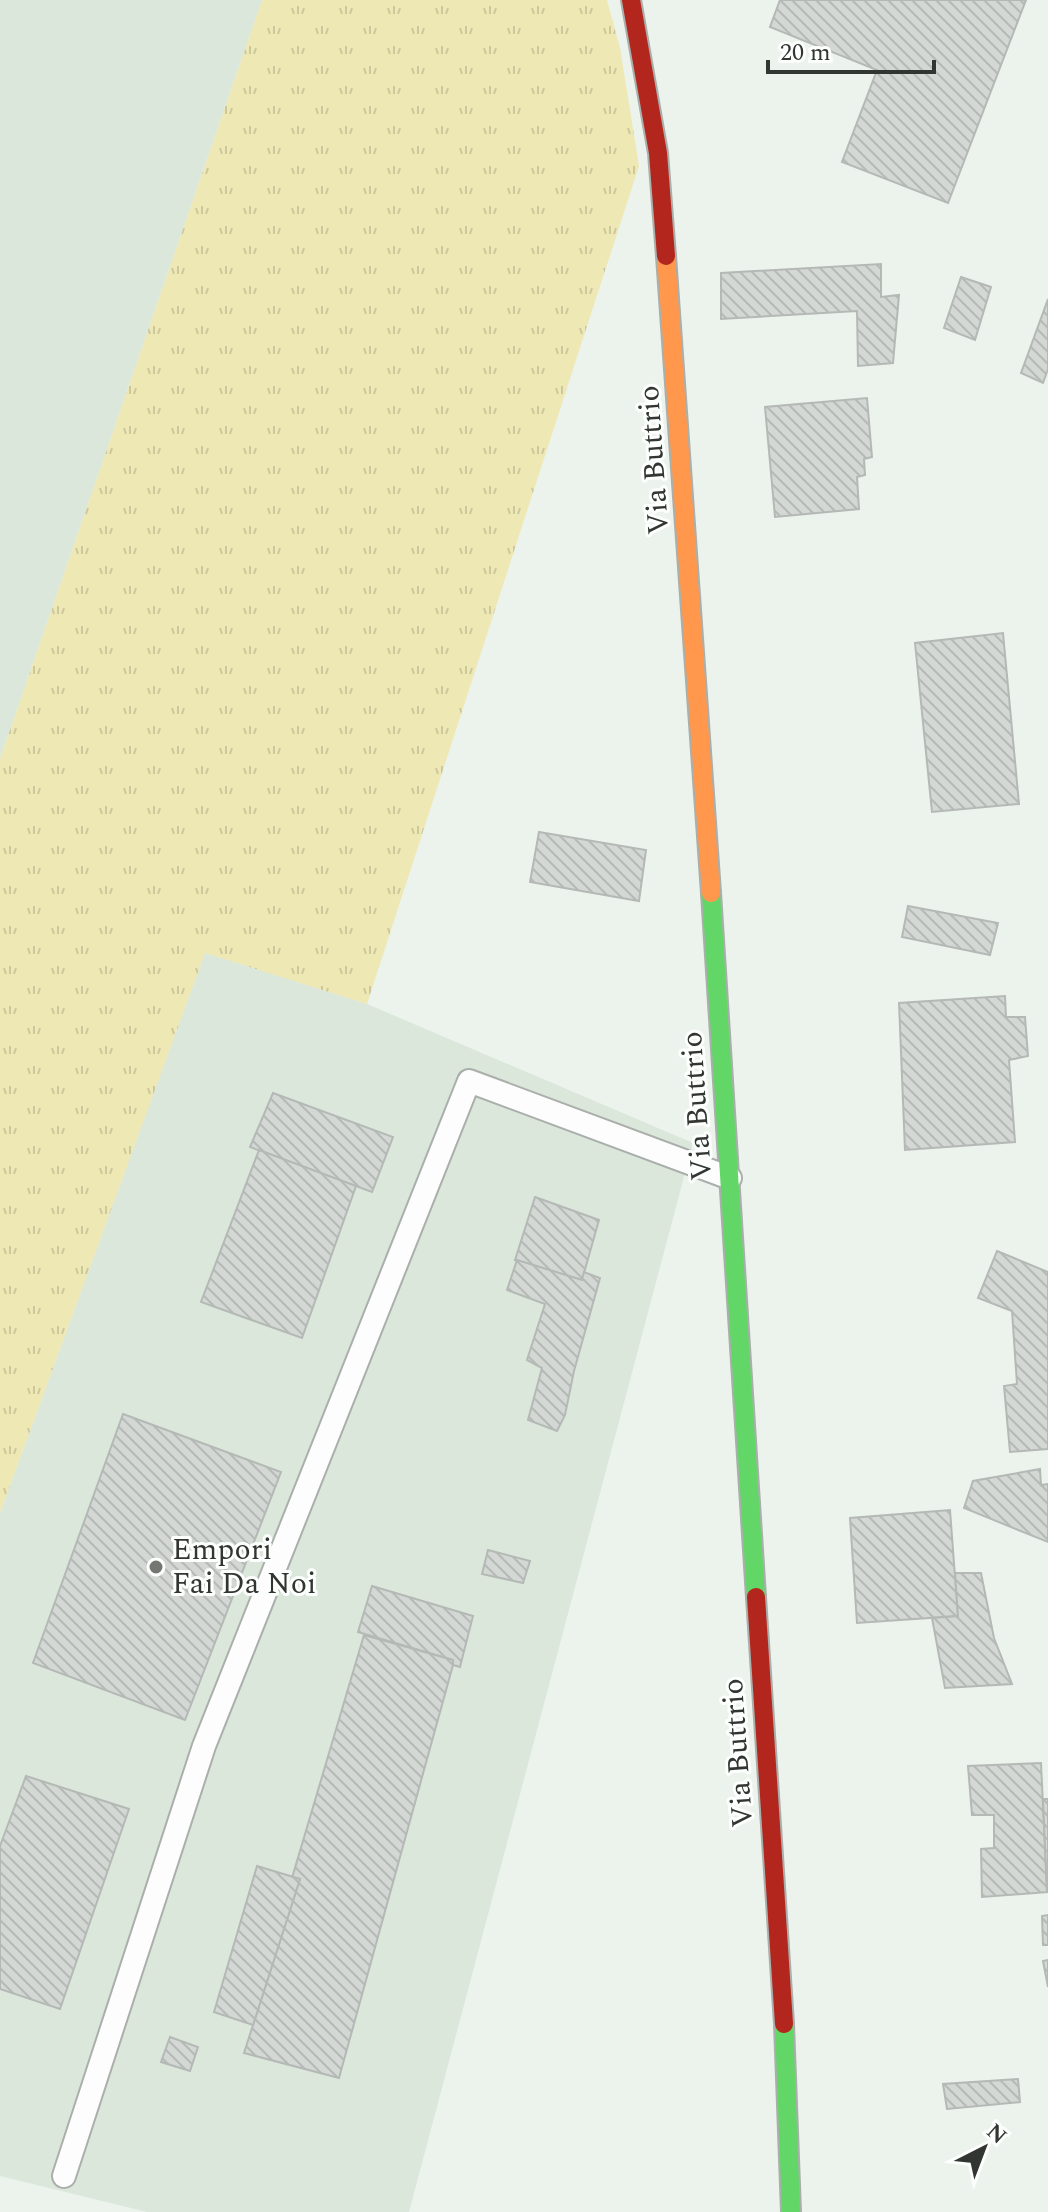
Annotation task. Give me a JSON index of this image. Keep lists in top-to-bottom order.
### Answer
{
  "streets": {
    "street": ["Via Buttrio"]
  },
  "places": ["Empori Fai Da Noi"],
  "scale_bar": "20 m",
  "north": "top right"
}
